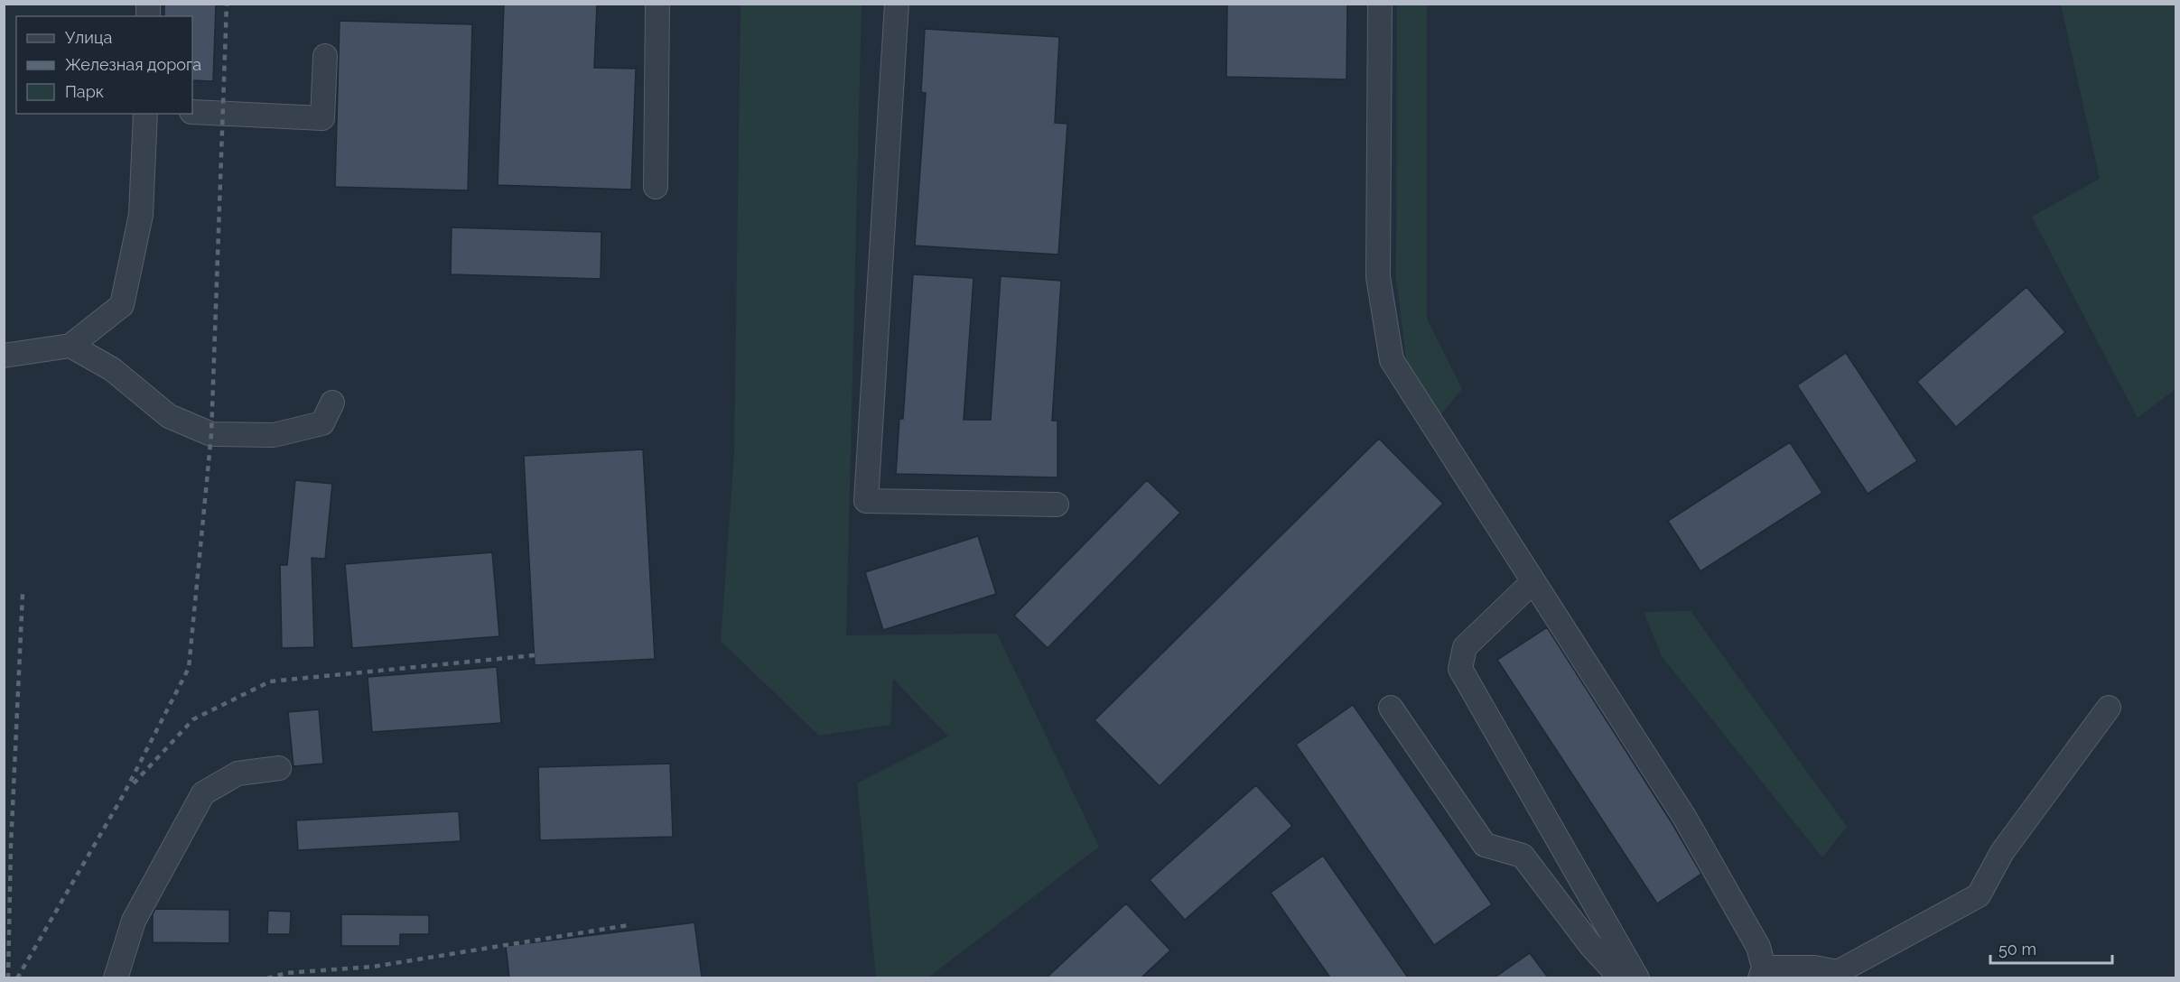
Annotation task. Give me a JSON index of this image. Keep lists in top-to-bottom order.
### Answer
{
  "legend": ["Улица", "Железная дорога", "Парк"],
  "scale_bar": "50 m"
}
